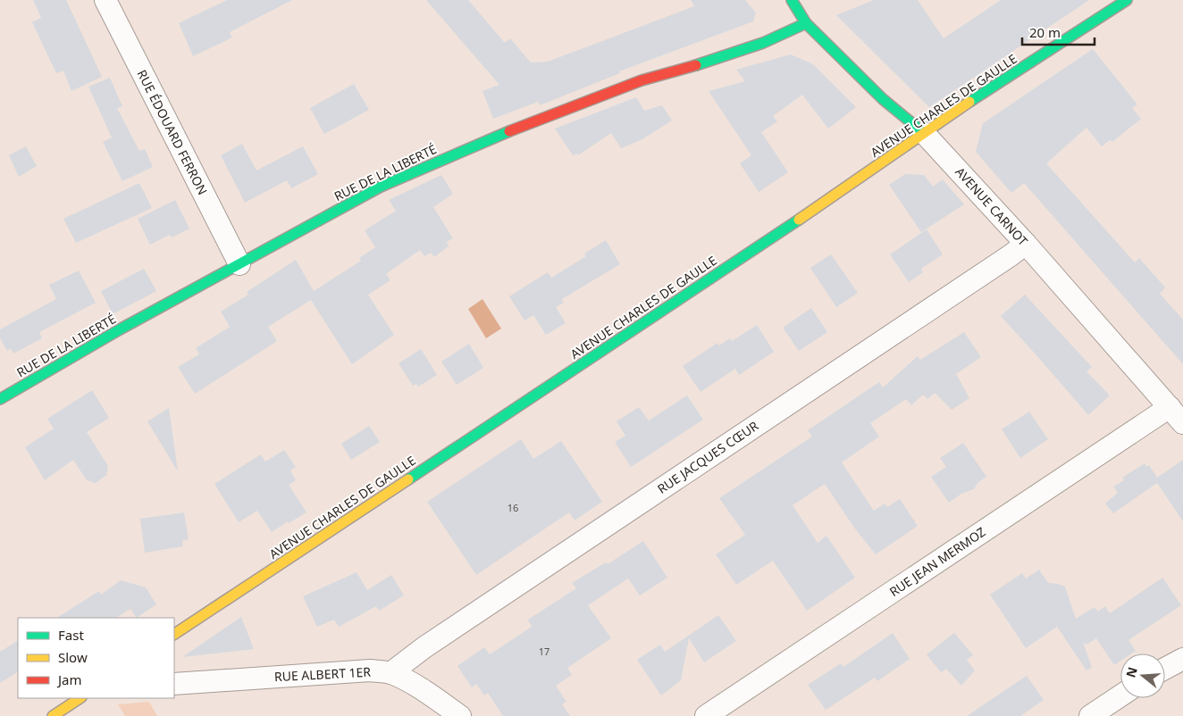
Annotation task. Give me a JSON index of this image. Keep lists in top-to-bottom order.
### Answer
{
  "streets": {
    "street": [
      "AVENUE CHARLES DE GAULLE",
      "RUE ÉDOUARD FERRON",
      "RUE DE LA LIBERTÉ",
      "AVENUE CARNOT",
      "RUE JACQUES CŒUR",
      "RUE JEAN MERMOZ",
      "RUE ALBERT 1ER"
    ]
  },
  "crossings": [
    ["AVENUE CHARLES DE GAULLE", "AVENUE CARNOT"],
    ["RUE ÉDOUARD FERRON", "RUE DE LA LIBERTÉ"],
    ["RUE DE LA LIBERTÉ", "AVENUE CARNOT"],
    ["AVENUE CARNOT", "RUE JACQUES CŒUR"],
    ["AVENUE CARNOT", "RUE JEAN MERMOZ"],
    ["RUE JACQUES CŒUR", "RUE ALBERT 1ER"]
  ],
  "house_numbers": ["16", "17"],
  "legend": ["Fast", "Slow", "Jam"],
  "scale_bar": "20 m",
  "north": "left"
}
